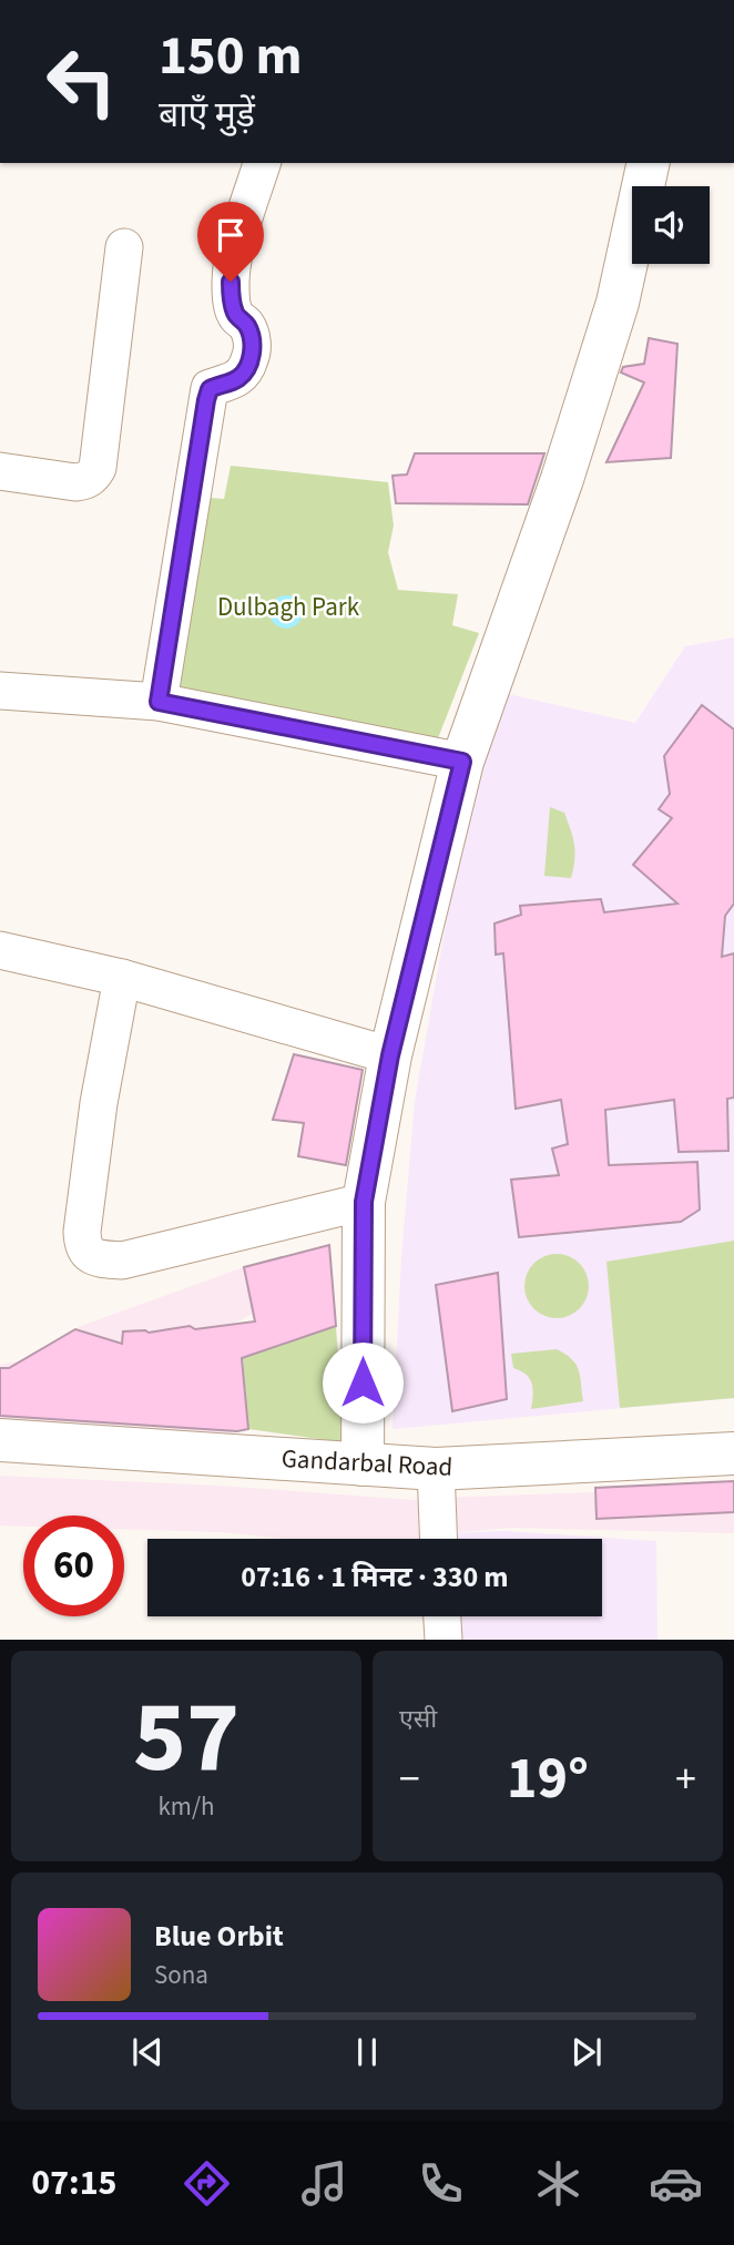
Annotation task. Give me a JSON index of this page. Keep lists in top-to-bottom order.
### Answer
{
  "streets": {
    "main road": ["Gandarbal Road"]
  },
  "parks": ["Dulbagh Park"],
  "page": {
    "turn": ["150 m", "बाएँ मुड़ें"],
    "limit": "60",
    "trip": "07:16 · 1 मिनट · 330 m",
    "tile": [
      ["57", "km/h"],
      "एसी"
    ],
    "heat": ["−", "19°", "+"],
    "song": ["Blue Orbit", "Sona"],
    "tabs": "07:15"
  }
}
